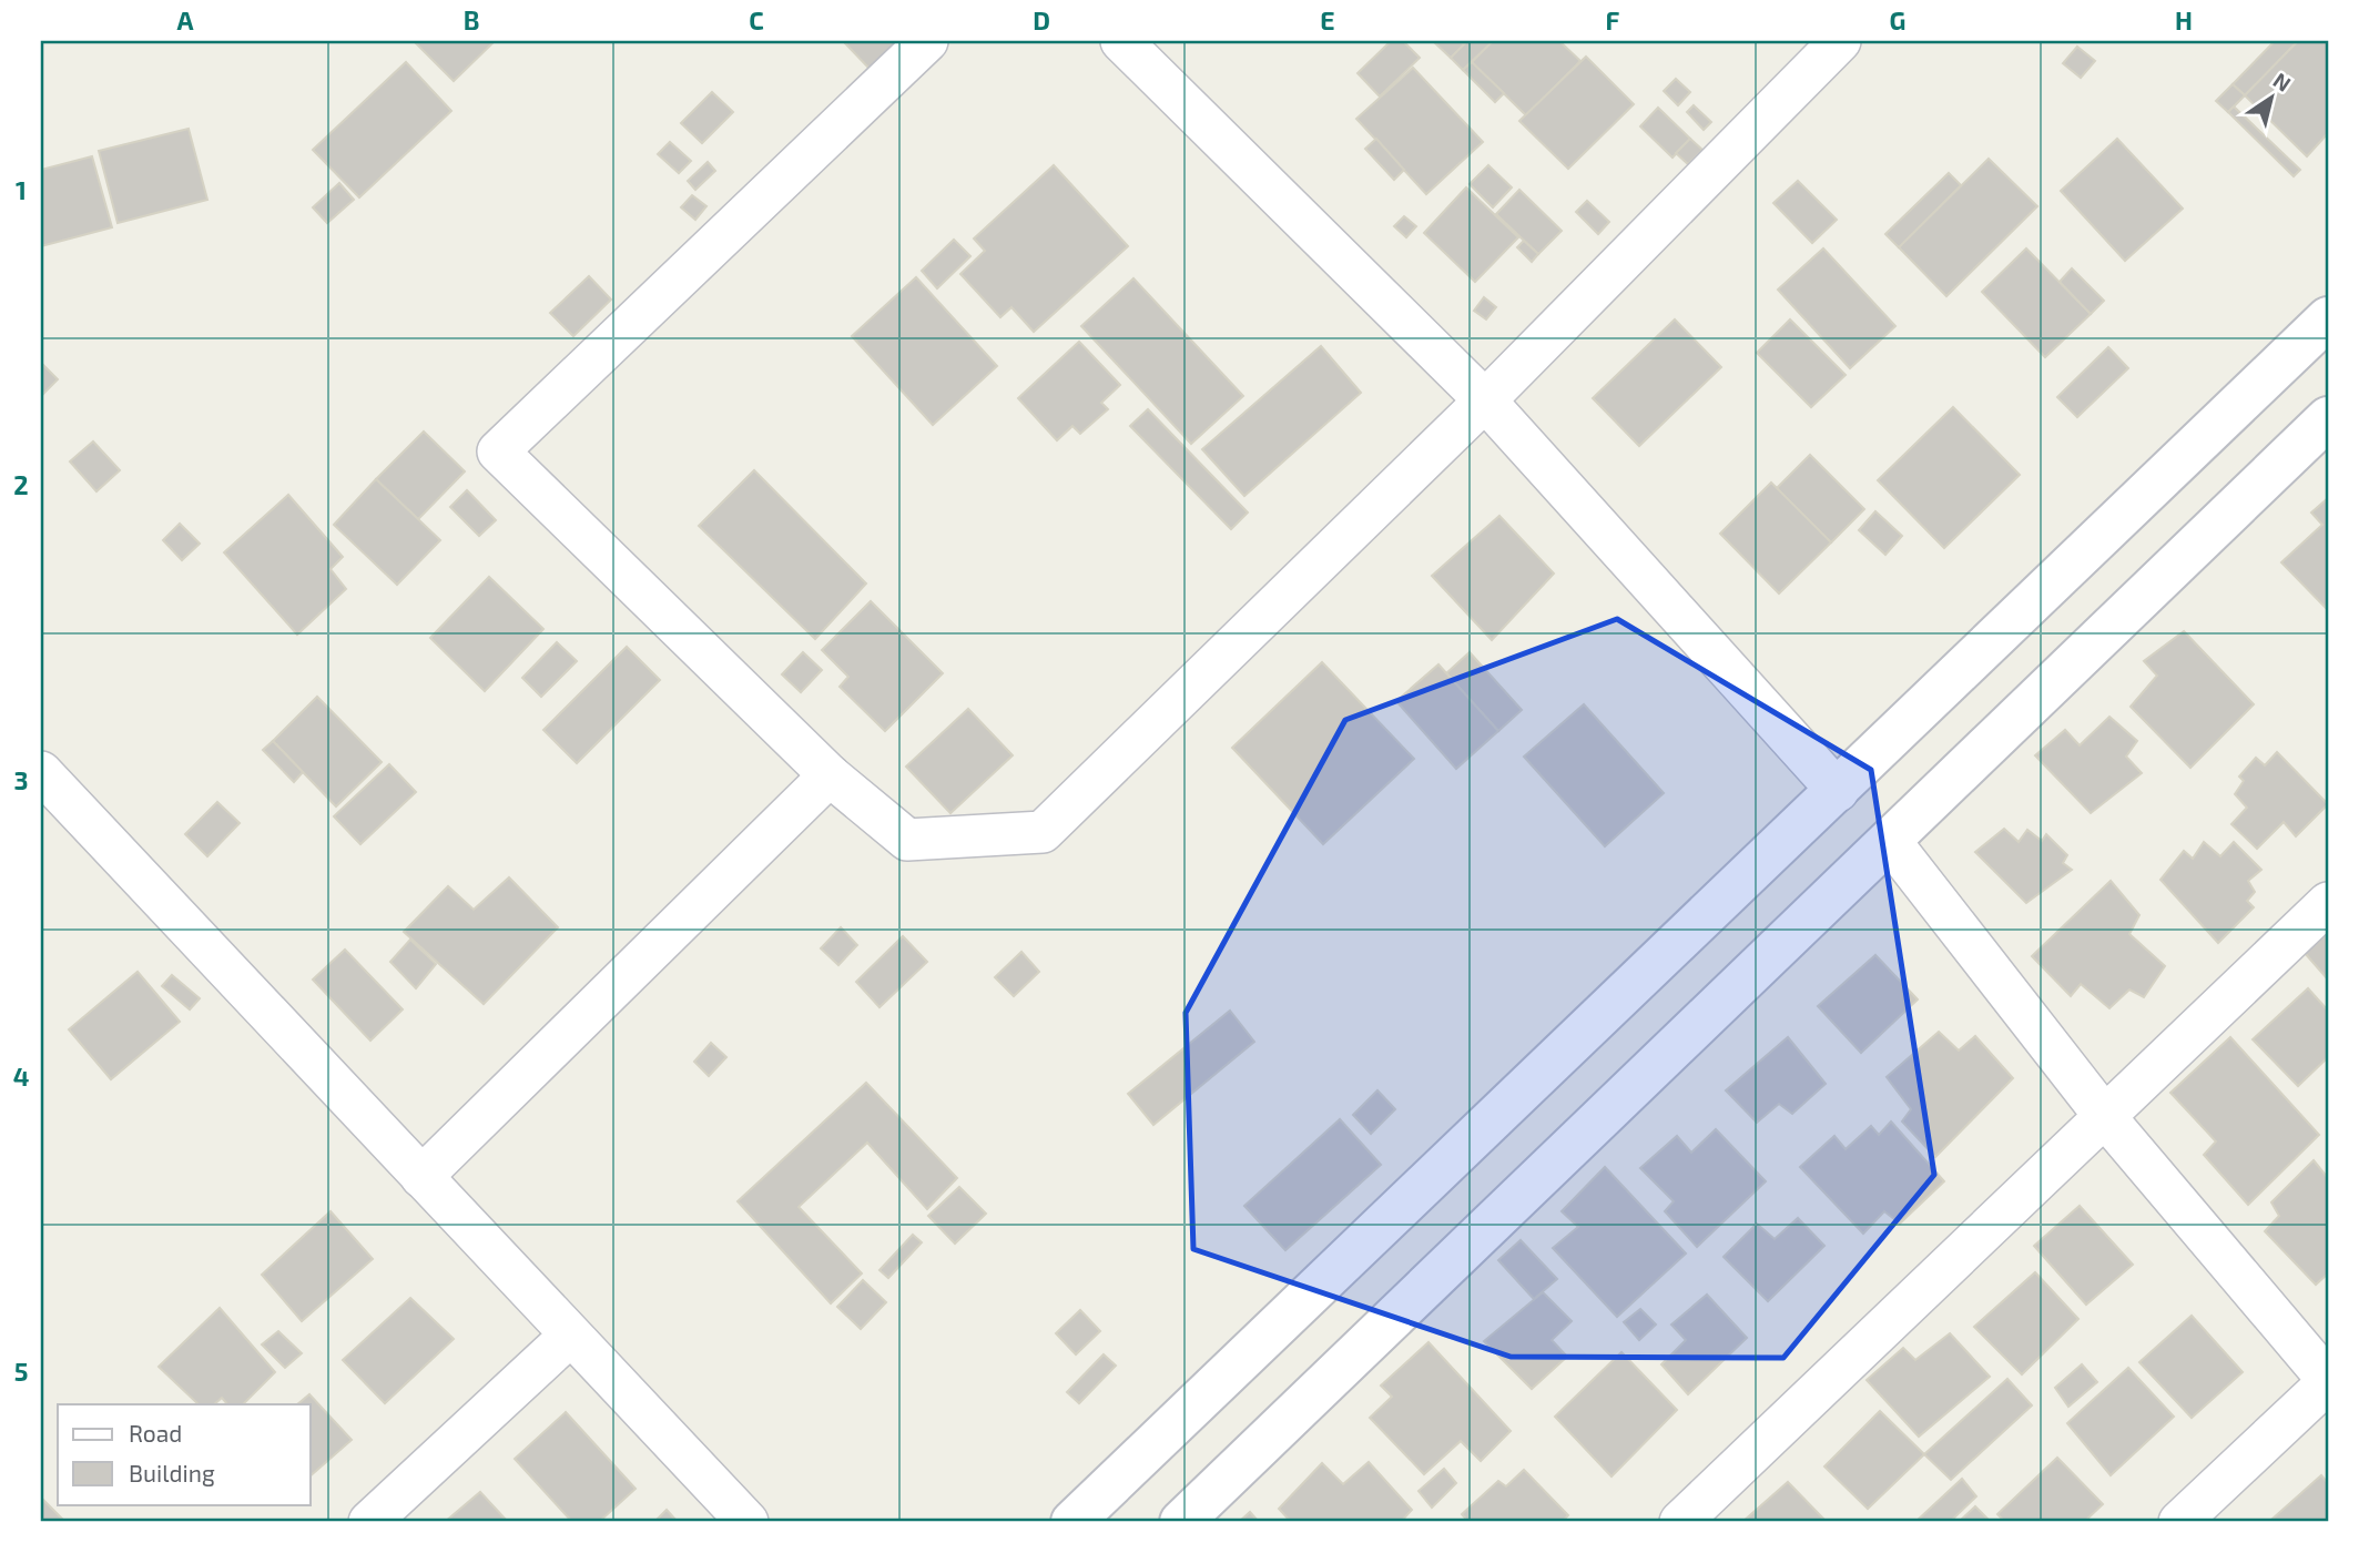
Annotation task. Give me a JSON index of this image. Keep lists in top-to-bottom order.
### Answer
{
  "legend": ["Road", "Building"],
  "north": "top right",
  "grid": {
    "columns": [
      "A",
      "B",
      "C",
      "D",
      "E",
      "F",
      "G",
      "H"
    ],
    "rows": [
      "1",
      "2",
      "3",
      "4",
      "5"
    ]
  }
}
